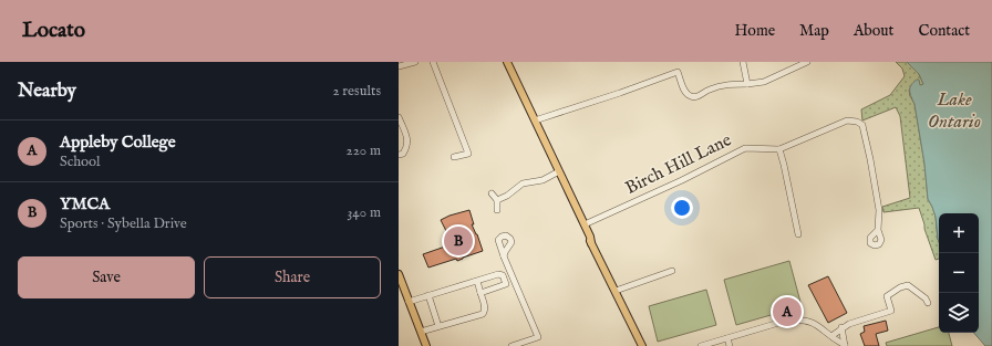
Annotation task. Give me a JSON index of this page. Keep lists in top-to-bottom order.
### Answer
{
  "streets": {
    "street": ["Birch Hill Lane"]
  },
  "water": ["Lake Ontario"],
  "page": {
    "header": "Locato",
    "nav": [
      "Home",
      "Map",
      "About",
      "Contact"
    ],
    "heading": ["Nearby", "2 results"],
    "list": [
      {
        "mark": "A",
        "name": "Appleby College",
        "note": "School",
        "value": "220 m"
      },
      {
        "mark": "B",
        "name": "YMCA",
        "note": "Sports · Sybella Drive",
        "value": "340 m"
      }
    ],
    "map_buttons": ["+", "−"],
    "pins": ["B", "A"],
    "buttons": ["Save", "Share"]
  }
}
